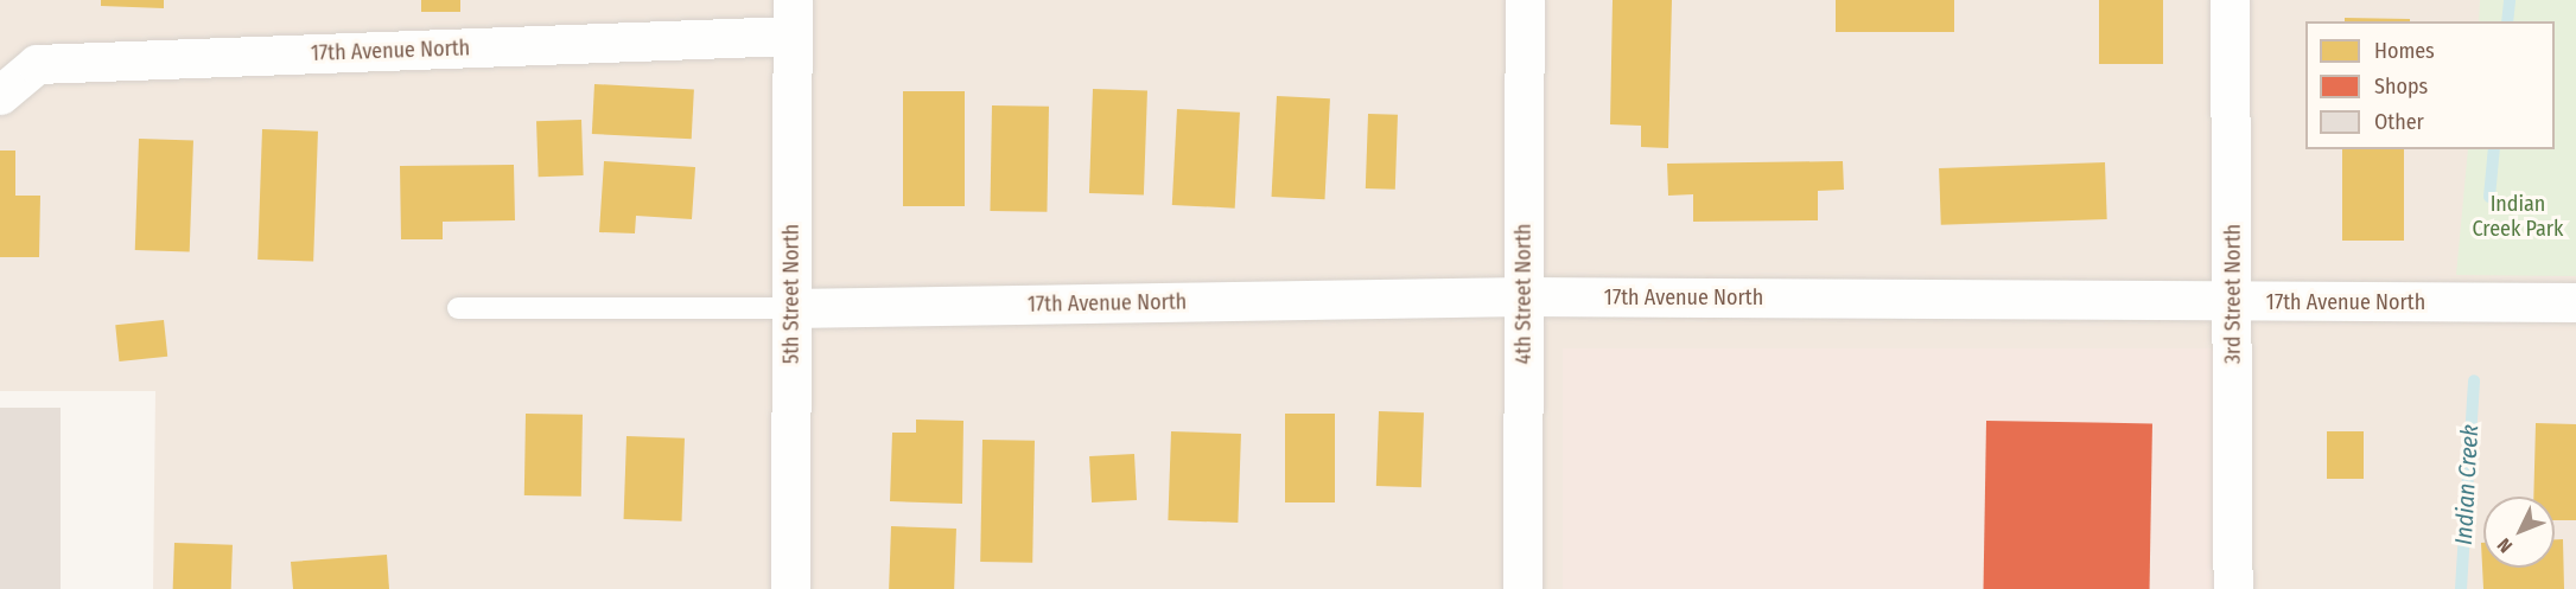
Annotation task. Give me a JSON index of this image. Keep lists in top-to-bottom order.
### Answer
{
  "streets": {
    "street": [
      "17th Avenue North",
      "5th Street North",
      "4th Street North",
      "3rd Street North"
    ]
  },
  "crossings": [
    ["17th Avenue North", "5th Street North"],
    ["17th Avenue North", "4th Street North"],
    ["17th Avenue North", "3rd Street North"]
  ],
  "water": ["Indian Creek"],
  "parks": ["Indian Creek Park"],
  "legend": ["Homes", "Shops", "Other"],
  "north": "bottom left"
}
